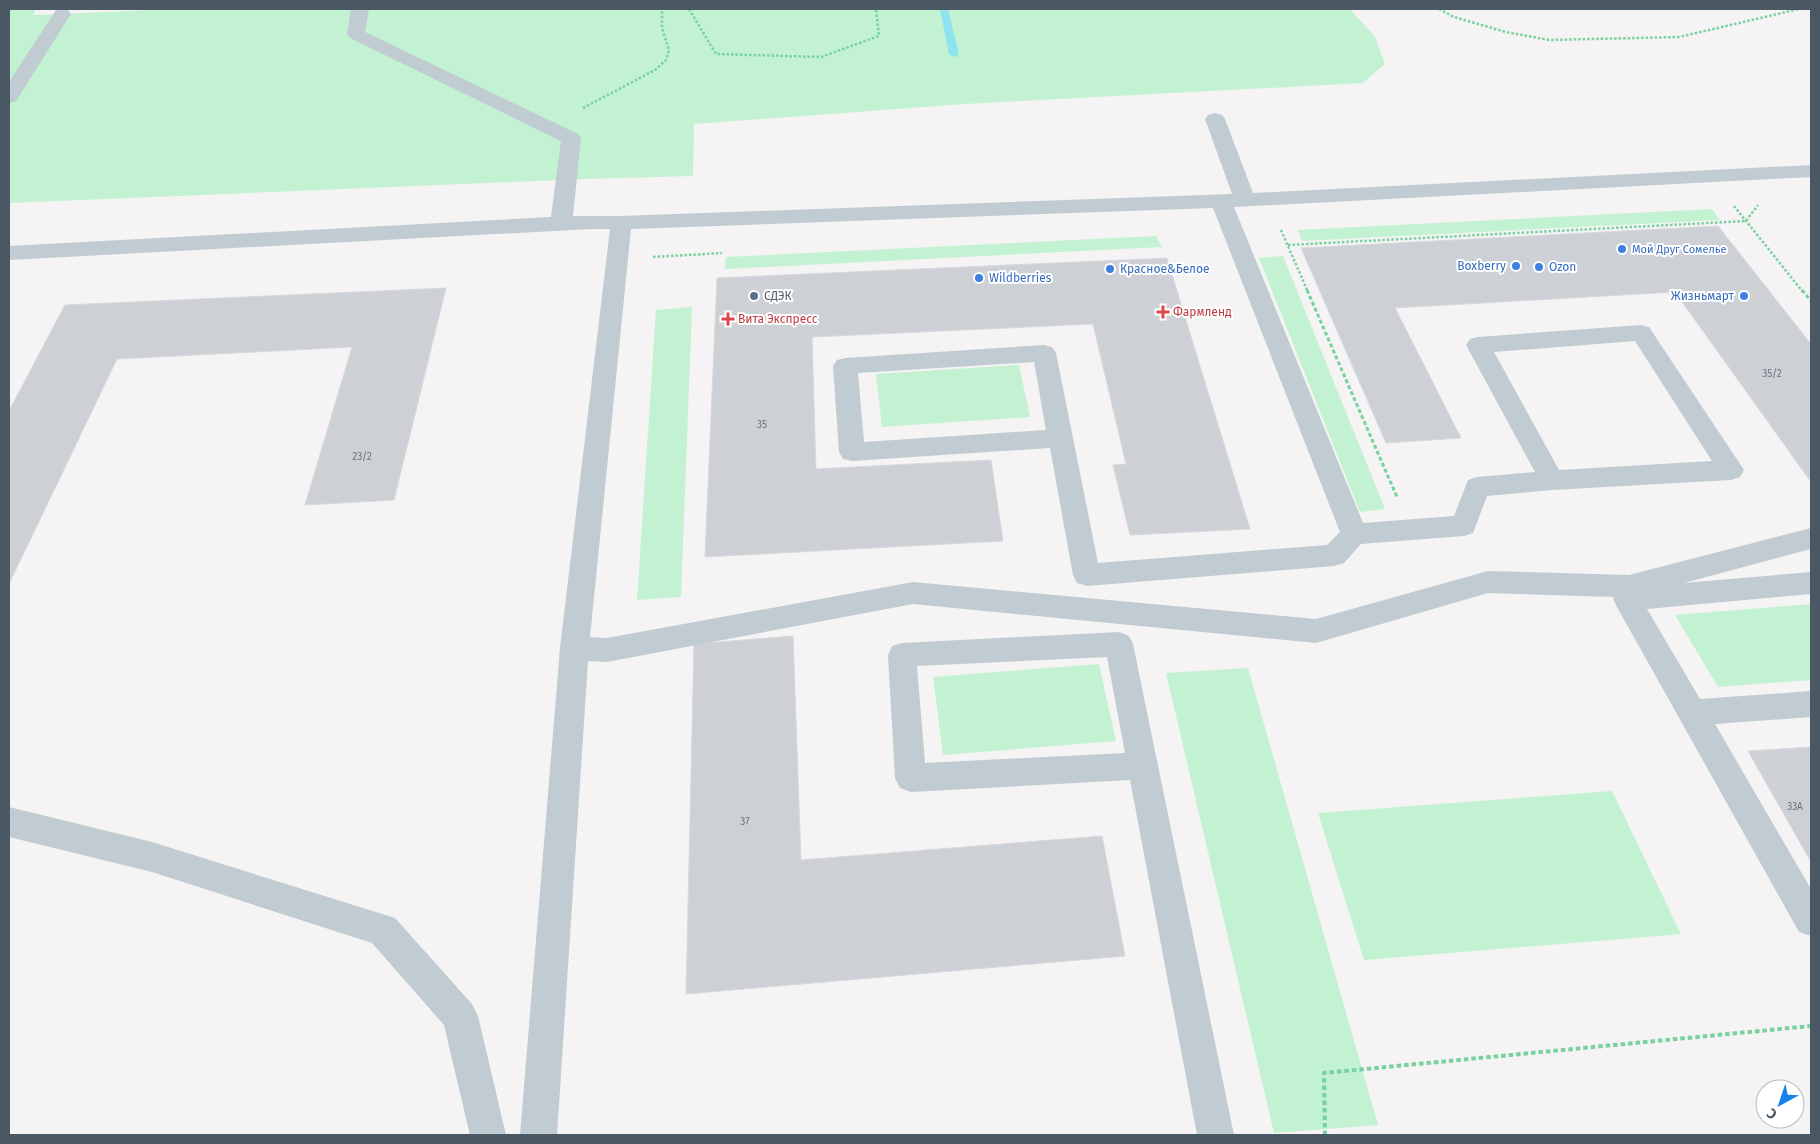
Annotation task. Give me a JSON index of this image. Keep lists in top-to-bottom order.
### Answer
{
  "places": {
    "other": [
      "Мой Друг Сомелье",
      "Boxberry",
      "Ozon",
      "Красное&Белое",
      "Wildberries",
      "СДЭК",
      "Жизньмарт"
    ],
    "health": ["Фармленд", "Вита Экспресс"]
  },
  "house_numbers": [
    "35/2",
    "35",
    "23/2",
    "33А",
    "37"
  ],
  "north": "bottom left"
}
